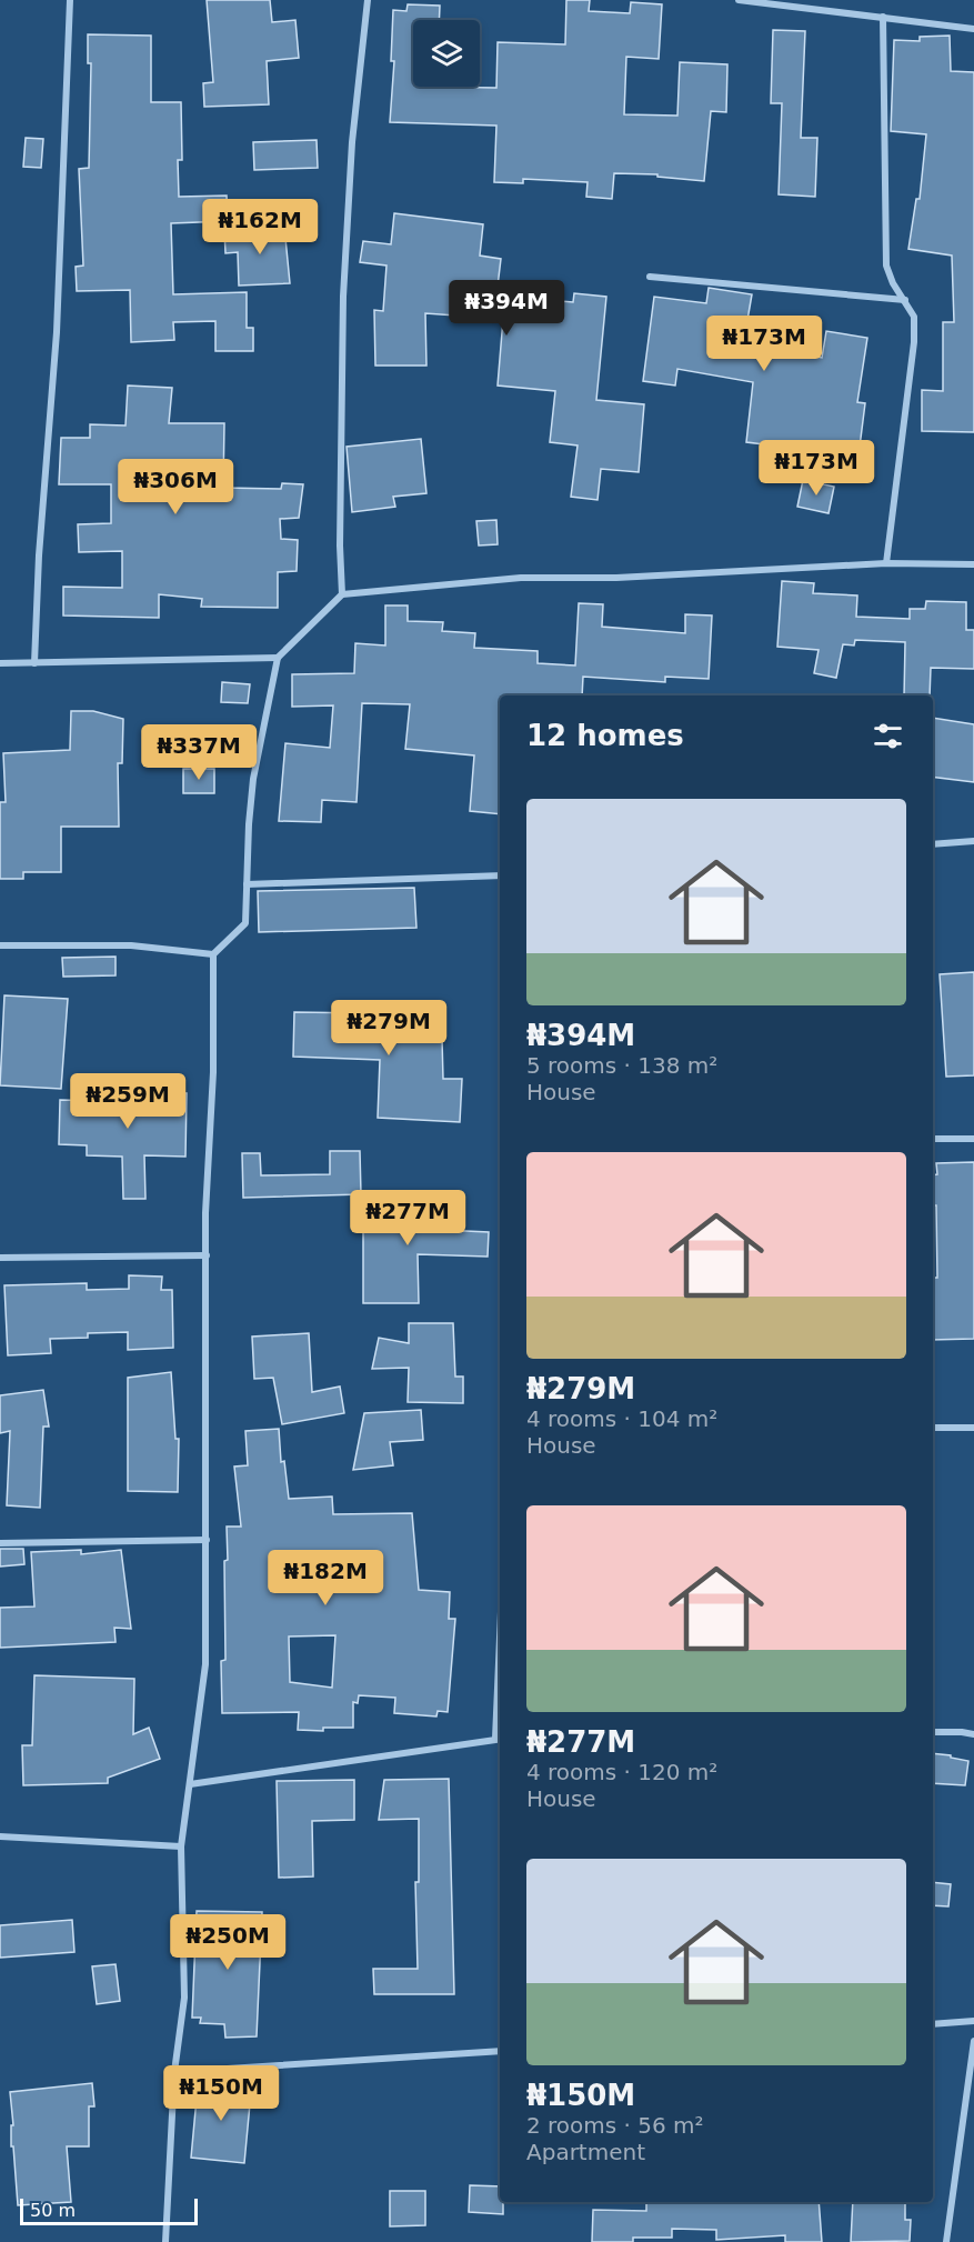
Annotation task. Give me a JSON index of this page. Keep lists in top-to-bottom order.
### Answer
{
  "scale_bar": "50 m",
  "page": {
    "price": [
      "₦162M",
      "₦394M",
      "₦173M",
      "₦173M",
      "₦306M",
      "₦337M",
      "₦279M",
      "₦259M",
      "₦277M",
      "₦182M",
      "₦250M",
      "₦150M"
    ],
    "heading": "12 homes",
    "list": [
      {
        "name": "₦394M",
        "note": "5 rooms · 138 m² · House"
      },
      {
        "name": "₦279M",
        "note": "4 rooms · 104 m² · House"
      },
      {
        "name": "₦277M",
        "note": "4 rooms · 120 m² · House"
      },
      {
        "name": "₦150M",
        "note": "2 rooms · 56 m² · Apartment"
      }
    ],
    "scale": "50 m"
  }
}
